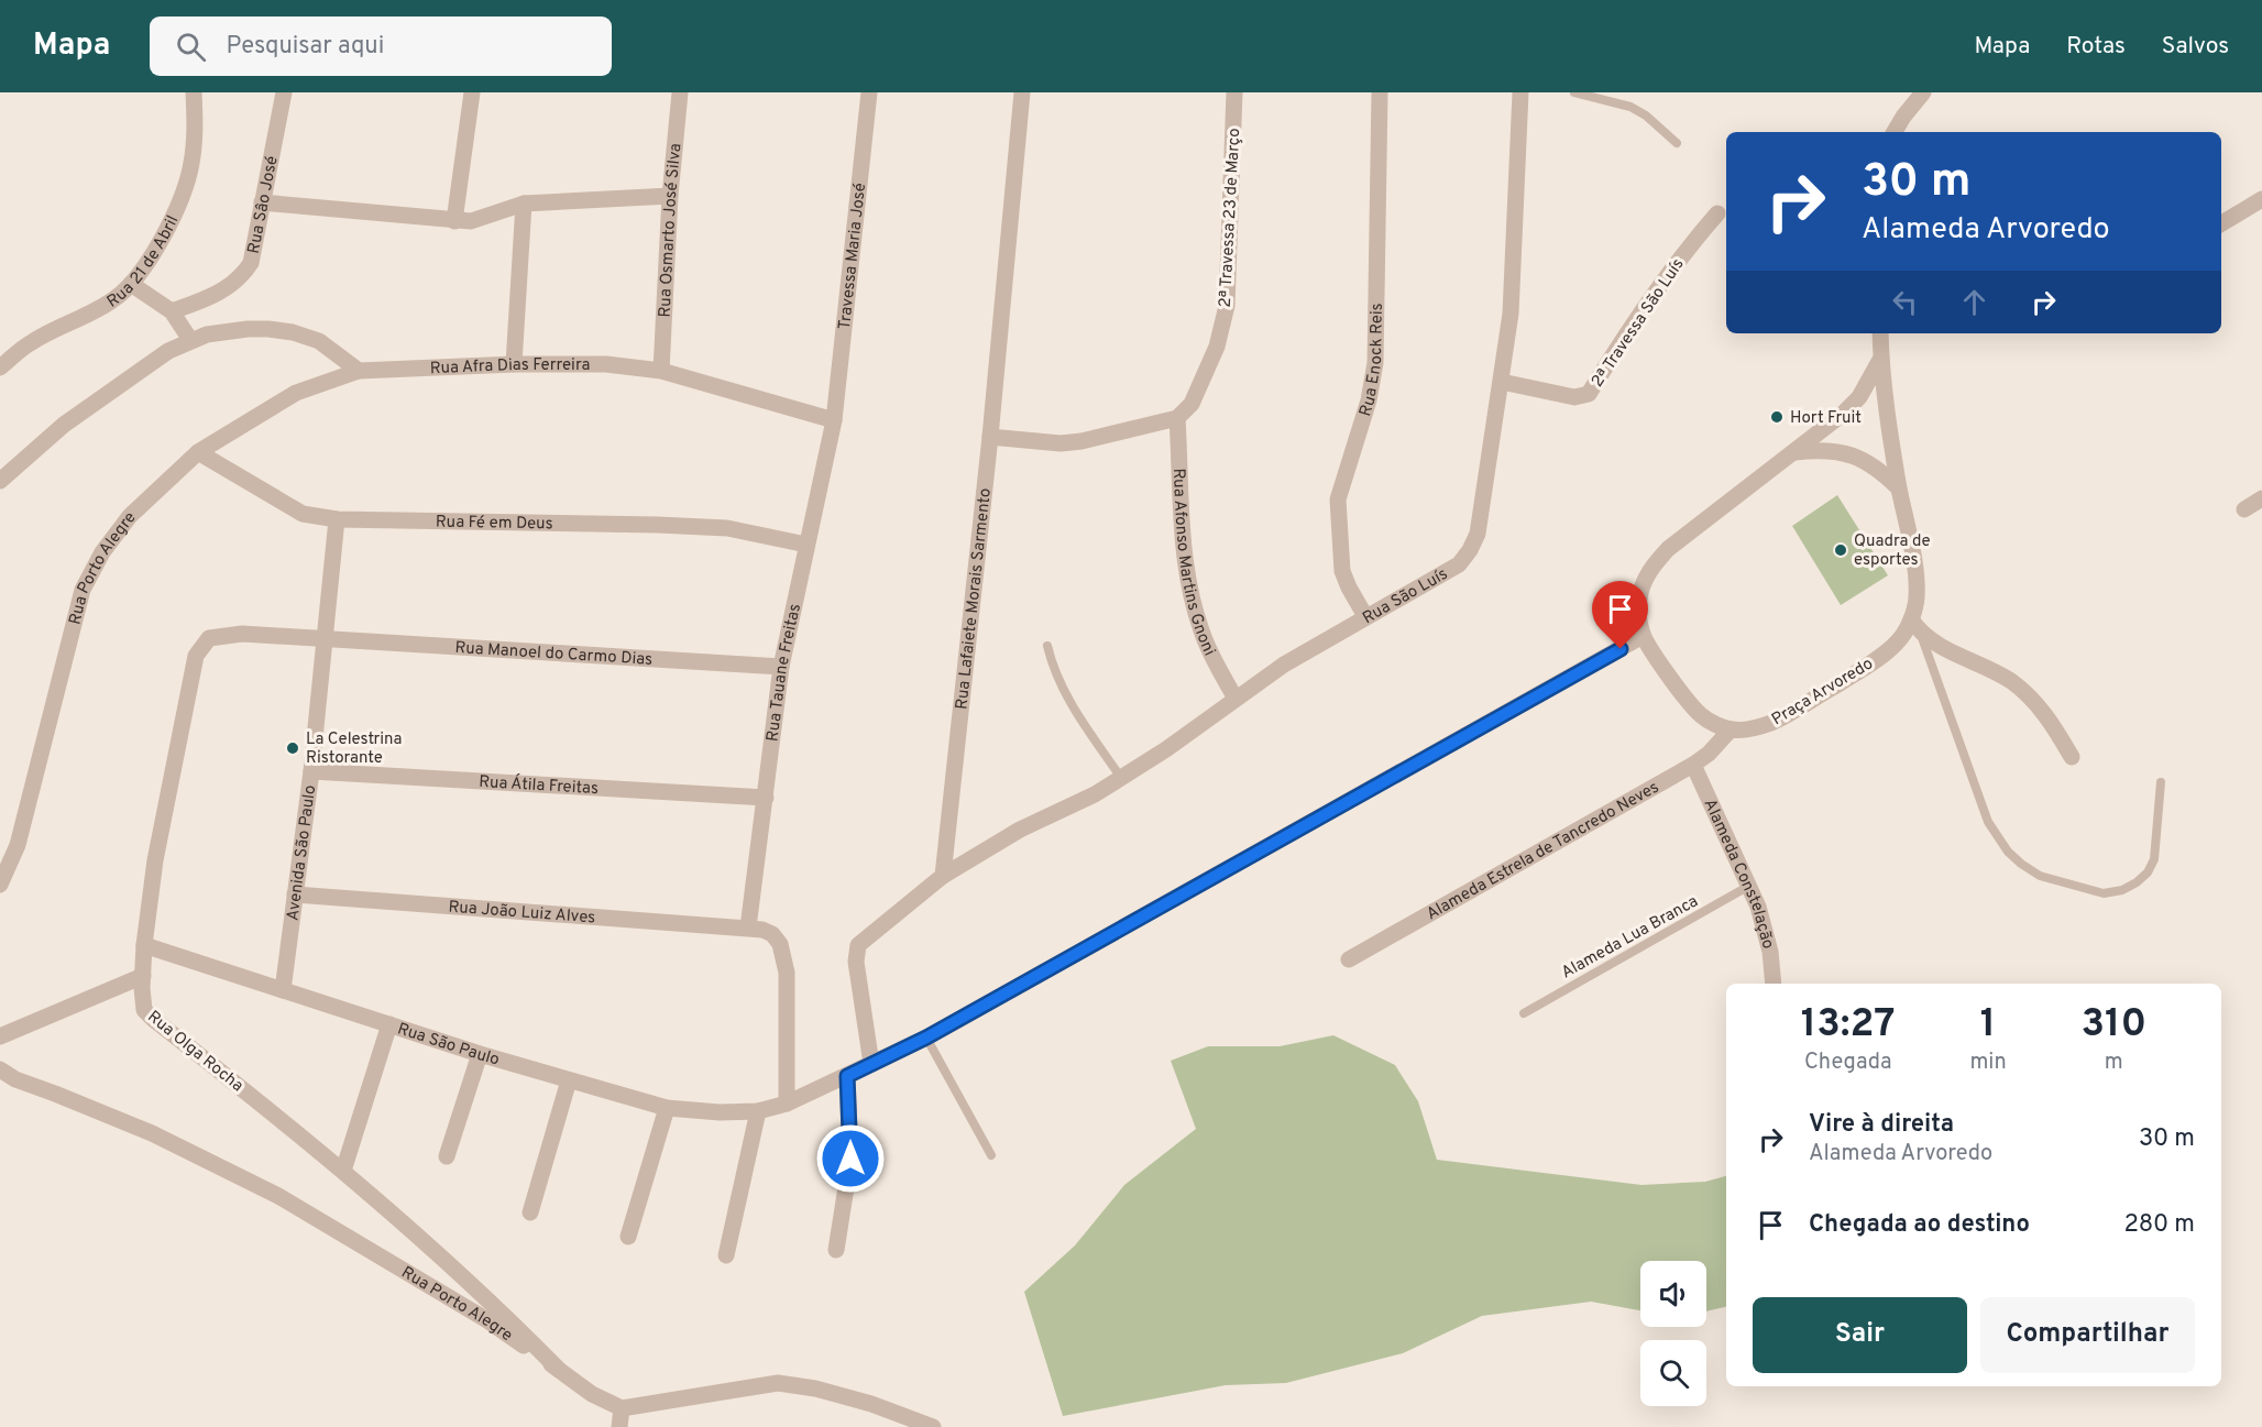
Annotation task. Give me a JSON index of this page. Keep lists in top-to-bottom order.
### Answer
{
  "streets": {
    "street": [
      "Rua Sâo José",
      "2ª Travessa 23 de Março",
      "Rua Osmarto José Silva",
      "Travessa Maria José",
      "Rua 21 de Abril",
      "2ª Travessa São Luís",
      "Rua Enock Reis",
      "Rua Afra Dias Ferreira",
      "Rua Fé em Deus",
      "Rua Afonso Martins Gnoni",
      "Rua Porto Alegre",
      "Rua São Luís",
      "Rua Lafaiete Morais Sarmento",
      "Rua Manoel do Carmo Dias",
      "Rua Tauane Freitas",
      "Praça Arvoredo",
      "Rua Átila Freitas",
      "Alameda Estrela de Tancredo Neves",
      "Avenida São Paulo",
      "Alameda Constelação",
      "Rua João Luiz Alves",
      "Rua São Paulo",
      "Rua Olga Rocha"
    ],
    "lane": ["Alameda Lua Branca"]
  },
  "crossings": [
    ["2ª Travessa 23 de Março", "Rua Afonso Martins Gnoni"],
    ["Rua Osmarto José Silva", "Rua Afra Dias Ferreira"],
    ["Travessa Maria José", "Rua Afra Dias Ferreira"],
    ["Travessa Maria José", "Rua Tauane Freitas"],
    ["2ª Travessa São Luís", "Rua São Luís"],
    ["Rua Enock Reis", "Rua São Luís"],
    ["Rua Afra Dias Ferreira", "Rua Porto Alegre"],
    ["Rua Afra Dias Ferreira", "Rua Tauane Freitas"],
    ["Rua Fé em Deus", "Rua Porto Alegre"],
    ["Rua Fé em Deus", "Rua Tauane Freitas"],
    ["Rua Fé em Deus", "Avenida São Paulo"],
    ["Rua Afonso Martins Gnoni", "Rua São Luís"],
    ["Rua Porto Alegre", "Rua Olga Rocha"],
    ["Rua São Luís", "Rua Lafaiete Morais Sarmento"],
    ["Rua Manoel do Carmo Dias", "Rua Tauane Freitas"],
    ["Rua Manoel do Carmo Dias", "Avenida São Paulo"],
    ["Rua Manoel do Carmo Dias", "Rua Olga Rocha"],
    ["Rua Tauane Freitas", "Rua Átila Freitas"],
    ["Rua Tauane Freitas", "Rua João Luiz Alves"],
    ["Praça Arvoredo", "Alameda Estrela de Tancredo Neves"],
    ["Rua Átila Freitas", "Avenida São Paulo"],
    ["Alameda Estrela de Tancredo Neves", "Alameda Constelação"],
    ["Avenida São Paulo", "Rua João Luiz Alves"],
    ["Avenida São Paulo", "Rua São Paulo"],
    ["Avenida São Paulo", "Rua Olga Rocha"],
    ["Alameda Constelação", "Alameda Lua Branca"],
    ["Rua João Luiz Alves", "Rua São Paulo"],
    ["Rua São Paulo", "Rua Olga Rocha"]
  ],
  "places": ["Hort Fruit", "Quadra de esportes", "La Celestrina Ristorante"],
  "page": {
    "header": "Mapa",
    "search": "Pesquisar aqui",
    "nav": ["Mapa", "Rotas", "Salvos"],
    "turn": ["30 m", "Alameda Arvoredo"],
    "eta": [
      "13:27",
      "Chegada",
      "1",
      "min",
      "310",
      "m"
    ],
    "list": [
      {
        "name": "Vire à direita",
        "note": "Alameda Arvoredo",
        "value": "30 m"
      },
      {
        "name": "Chegada ao destino",
        "value": "280 m"
      }
    ],
    "buttons": ["Sair", "Compartilhar"]
  }
}
